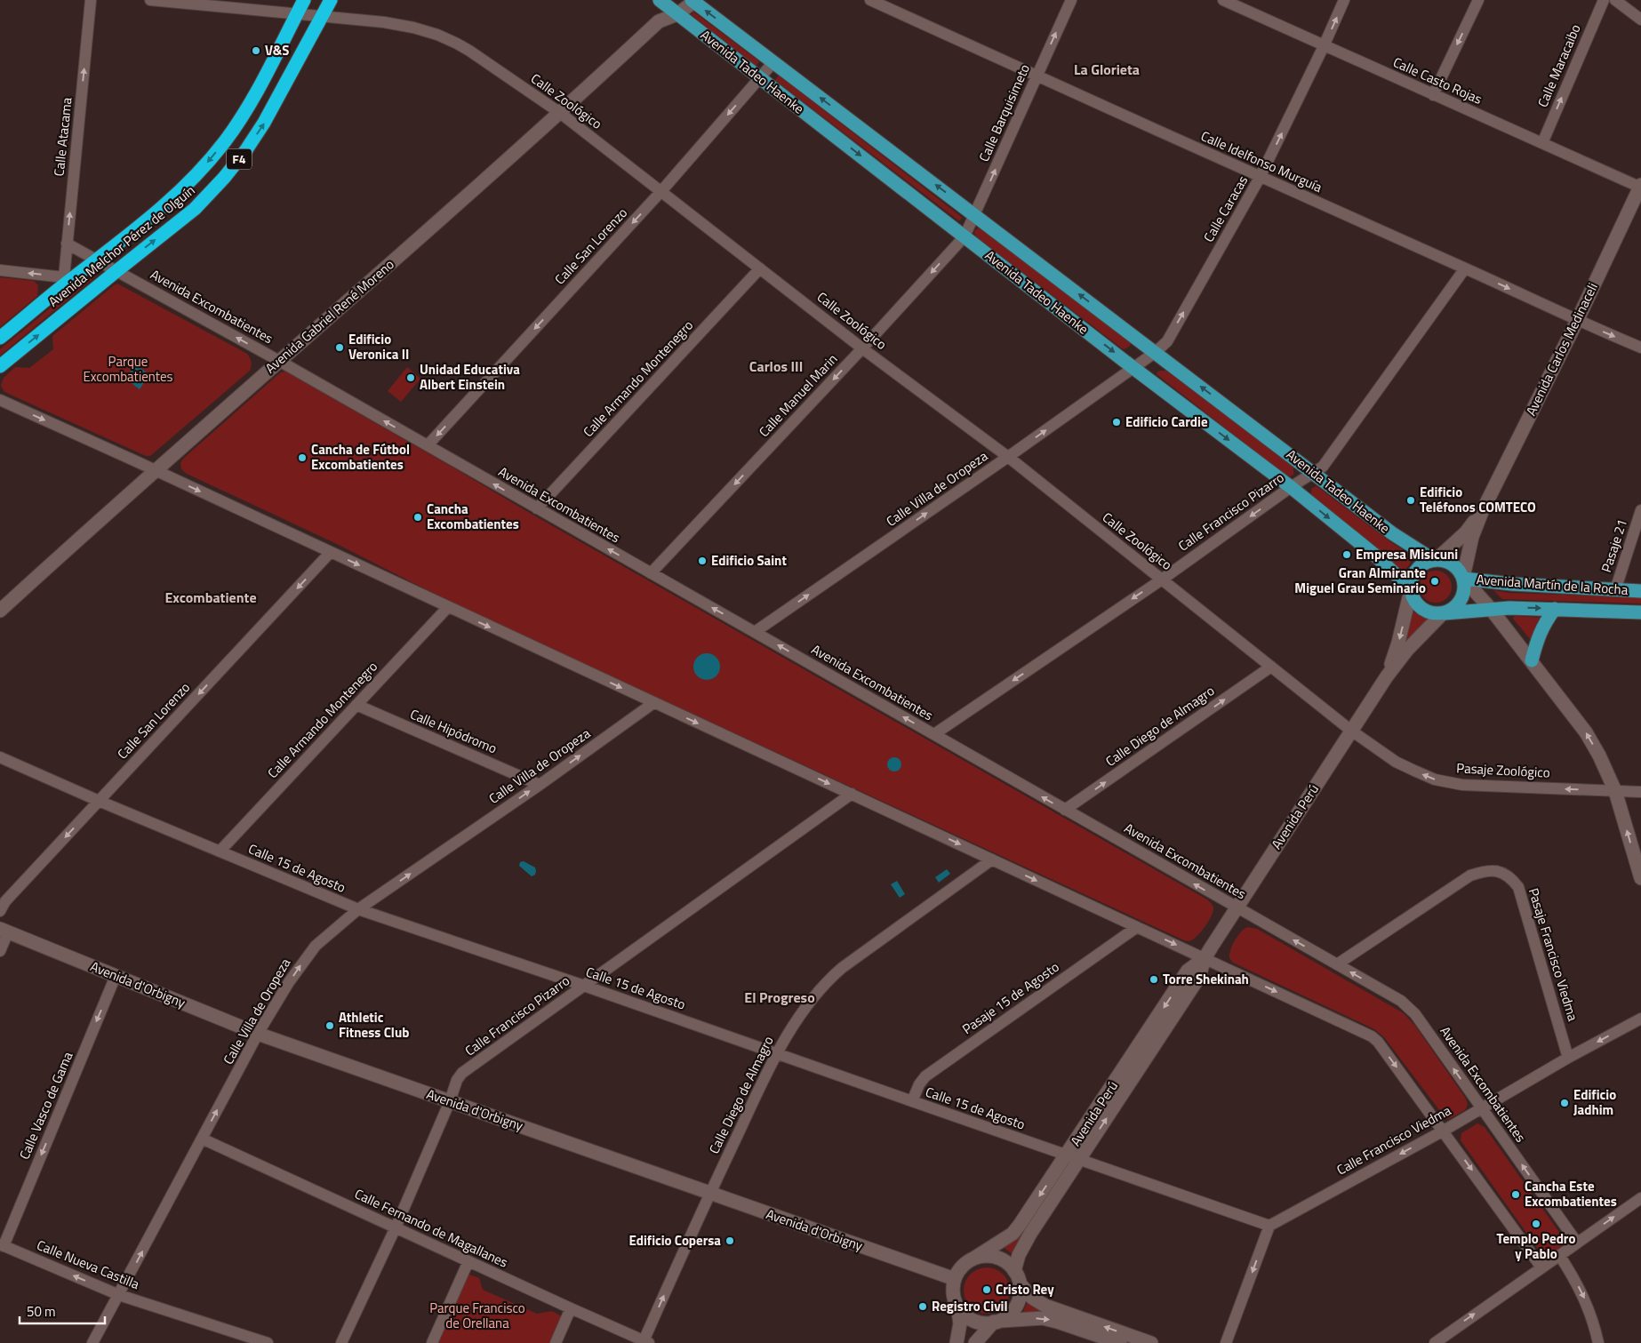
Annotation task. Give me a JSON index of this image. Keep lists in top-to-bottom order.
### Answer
{
  "streets": {
    "highway": ["F4", "Avenida Melchor Pérez de Olguín"],
    "main road": [
      "Avenida Tadeo Haenke",
      "Avenida Gabriel René Moreno",
      "Avenida Carlos Medinaceli",
      "Avenida Martín de la Rocha",
      "Avenida Perú",
      "Avenida d'Orbigny"
    ],
    "street": [
      "Calle Maracaibo",
      "Calle Casto Rojas",
      "Calle Zoológico",
      "Calle Barquisimeto",
      "Calle Atacama",
      "Calle Idelfonso Murguía",
      "Calle Caracas",
      "Calle San Lorenzo",
      "Avenida Excombatientes",
      "Calle Armando Montenegro",
      "Calle Manuel Marin",
      "Calle Villa de Oropeza",
      "Calle Francisco Pizarro",
      "Pasaje 21",
      "Calle Diego de Almagro",
      "Calle Hipódromo",
      "Pasaje Zoológico",
      "Calle 15 de Agosto",
      "Pasaje Francisco Viedma",
      "Pasaje 15 de Agosto",
      "Calle Vasco de Gama",
      "Calle Francisco Viedma",
      "Calle Fernando de Magallanes",
      "Calle Nueva Castilla"
    ]
  },
  "crossings": [
    ["Calle Maracaibo", "Calle Casto Rojas"],
    ["Avenida Tadeo Haenke", "Calle Barquisimeto"],
    ["Avenida Tadeo Haenke", "Calle Caracas"],
    ["Avenida Tadeo Haenke", "Calle San Lorenzo"],
    ["Avenida Tadeo Haenke", "Avenida Gabriel René Moreno"],
    ["Avenida Tadeo Haenke", "Avenida Carlos Medinaceli"],
    ["Avenida Tadeo Haenke", "Calle Manuel Marin"],
    ["Avenida Tadeo Haenke", "Calle Villa de Oropeza"],
    ["Avenida Tadeo Haenke", "Calle Francisco Pizarro"],
    ["Avenida Tadeo Haenke", "Avenida Martín de la Rocha"],
    ["Avenida Tadeo Haenke", "Avenida Perú"],
    ["Calle Casto Rojas", "Calle Caracas"],
    ["Calle Casto Rojas", "Avenida Carlos Medinaceli"],
    ["Calle Zoológico", "Avenida Melchor Pérez de Olguín"],
    ["Calle Zoológico", "Calle San Lorenzo"],
    ["Calle Zoológico", "Avenida Gabriel René Moreno"],
    ["Calle Zoológico", "Calle Armando Montenegro"],
    ["Calle Zoológico", "Calle Manuel Marin"],
    ["Calle Zoológico", "Calle Villa de Oropeza"],
    ["Calle Zoológico", "Calle Francisco Pizarro"],
    ["Calle Zoológico", "Calle Diego de Almagro"],
    ["Calle Zoológico", "Pasaje Zoológico"],
    ["Calle Zoológico", "Avenida Perú"],
    ["Calle Barquisimeto", "Calle Idelfonso Murguía"],
    ["Calle Barquisimeto", "Calle Manuel Marin"],
    ["Calle Atacama", "Avenida Melchor Pérez de Olguín"],
    ["Calle Atacama", "Avenida Excombatientes"],
    ["Calle Idelfonso Murguía", "Calle Caracas"],
    ["Calle Idelfonso Murguía", "Avenida Carlos Medinaceli"],
    ["Calle Idelfonso Murguía", "Calle Francisco Pizarro"],
    ["Calle Caracas", "Calle Villa de Oropeza"],
    ["Avenida Melchor Pérez de Olguín", "Avenida Excombatientes"],
    ["Calle San Lorenzo", "Avenida Excombatientes"],
    ["Calle San Lorenzo", "Calle 15 de Agosto"],
    ["Avenida Excombatientes", "Avenida Gabriel René Moreno"],
    ["Avenida Excombatientes", "Calle Armando Montenegro"],
    ["Avenida Excombatientes", "Calle Manuel Marin"],
    ["Avenida Excombatientes", "Calle Villa de Oropeza"],
    ["Avenida Excombatientes", "Calle Francisco Pizarro"],
    ["Avenida Excombatientes", "Calle Diego de Almagro"],
    ["Avenida Excombatientes", "Avenida Perú"],
    ["Avenida Excombatientes", "Pasaje Francisco Viedma"],
    ["Avenida Excombatientes", "Calle Francisco Viedma"],
    ["Avenida Carlos Medinaceli", "Avenida Martín de la Rocha"],
    ["Avenida Carlos Medinaceli", "Avenida Perú"],
    ["Calle Armando Montenegro", "Calle Hipódromo"],
    ["Calle Armando Montenegro", "Calle 15 de Agosto"],
    ["Calle Villa de Oropeza", "Calle Hipódromo"],
    ["Calle Villa de Oropeza", "Calle 15 de Agosto"],
    ["Calle Villa de Oropeza", "Avenida d'Orbigny"],
    ["Calle Villa de Oropeza", "Calle Fernando de Magallanes"],
    ["Calle Villa de Oropeza", "Calle Nueva Castilla"],
    ["Calle Francisco Pizarro", "Calle 15 de Agosto"],
    ["Calle Francisco Pizarro", "Avenida d'Orbigny"],
    ["Calle Francisco Pizarro", "Calle Fernando de Magallanes"],
    ["Pasaje 21", "Avenida Martín de la Rocha"],
    ["Avenida Martín de la Rocha", "Avenida Perú"],
    ["Calle Diego de Almagro", "Calle 15 de Agosto"],
    ["Calle Diego de Almagro", "Avenida d'Orbigny"],
    ["Calle Diego de Almagro", "Calle Fernando de Magallanes"],
    ["Pasaje Zoológico", "Avenida Perú"],
    ["Avenida Perú", "Calle 15 de Agosto"],
    ["Avenida Perú", "Avenida d'Orbigny"],
    ["Calle 15 de Agosto", "Pasaje 15 de Agosto"],
    ["Calle 15 de Agosto", "Calle Francisco Viedma"],
    ["Pasaje Francisco Viedma", "Calle Francisco Viedma"],
    ["Avenida d'Orbigny", "Calle Vasco de Gama"],
    ["Calle Vasco de Gama", "Calle Nueva Castilla"]
  ],
  "one_way": [
    "Calle Maracaibo",
    "Calle Barquisimeto",
    "Calle Atacama",
    "Calle Caracas",
    "Calle San Lorenzo",
    "Calle Manuel Marin",
    "Calle Villa de Oropeza",
    "Calle Diego de Almagro",
    "Pasaje Zoológico",
    "Calle Vasco de Gama",
    "Calle Francisco Viedma",
    "Calle Nueva Castilla"
  ],
  "districts": [
    "La Glorieta",
    "Carlos III",
    "Excombatiente",
    "El Progreso"
  ],
  "parks": ["Parque Excombatientes", "Parque Francisco de Orellana"],
  "places": [
    "V&S",
    "Edificio Veronica II",
    "Unidad Educativa Albert Einstein",
    "Edificio Cardie",
    "Cancha de Fútbol Excombatientes",
    "Edificio Teléfonos COMTECO",
    "Cancha Excombatientes",
    "Empresa Misicuni",
    "Edificio Saint",
    "Gran Almirante Miguel Grau Seminario",
    "Torre Shekinah",
    "Athletic Fitness Club",
    "Edificio Jadhim",
    "Cancha Este Excombatientes",
    "Templo Pedro y Pablo",
    "Edificio Copersa",
    "Cristo Rey",
    "Registro Civil"
  ],
  "scale_bar": "50 m"
}
